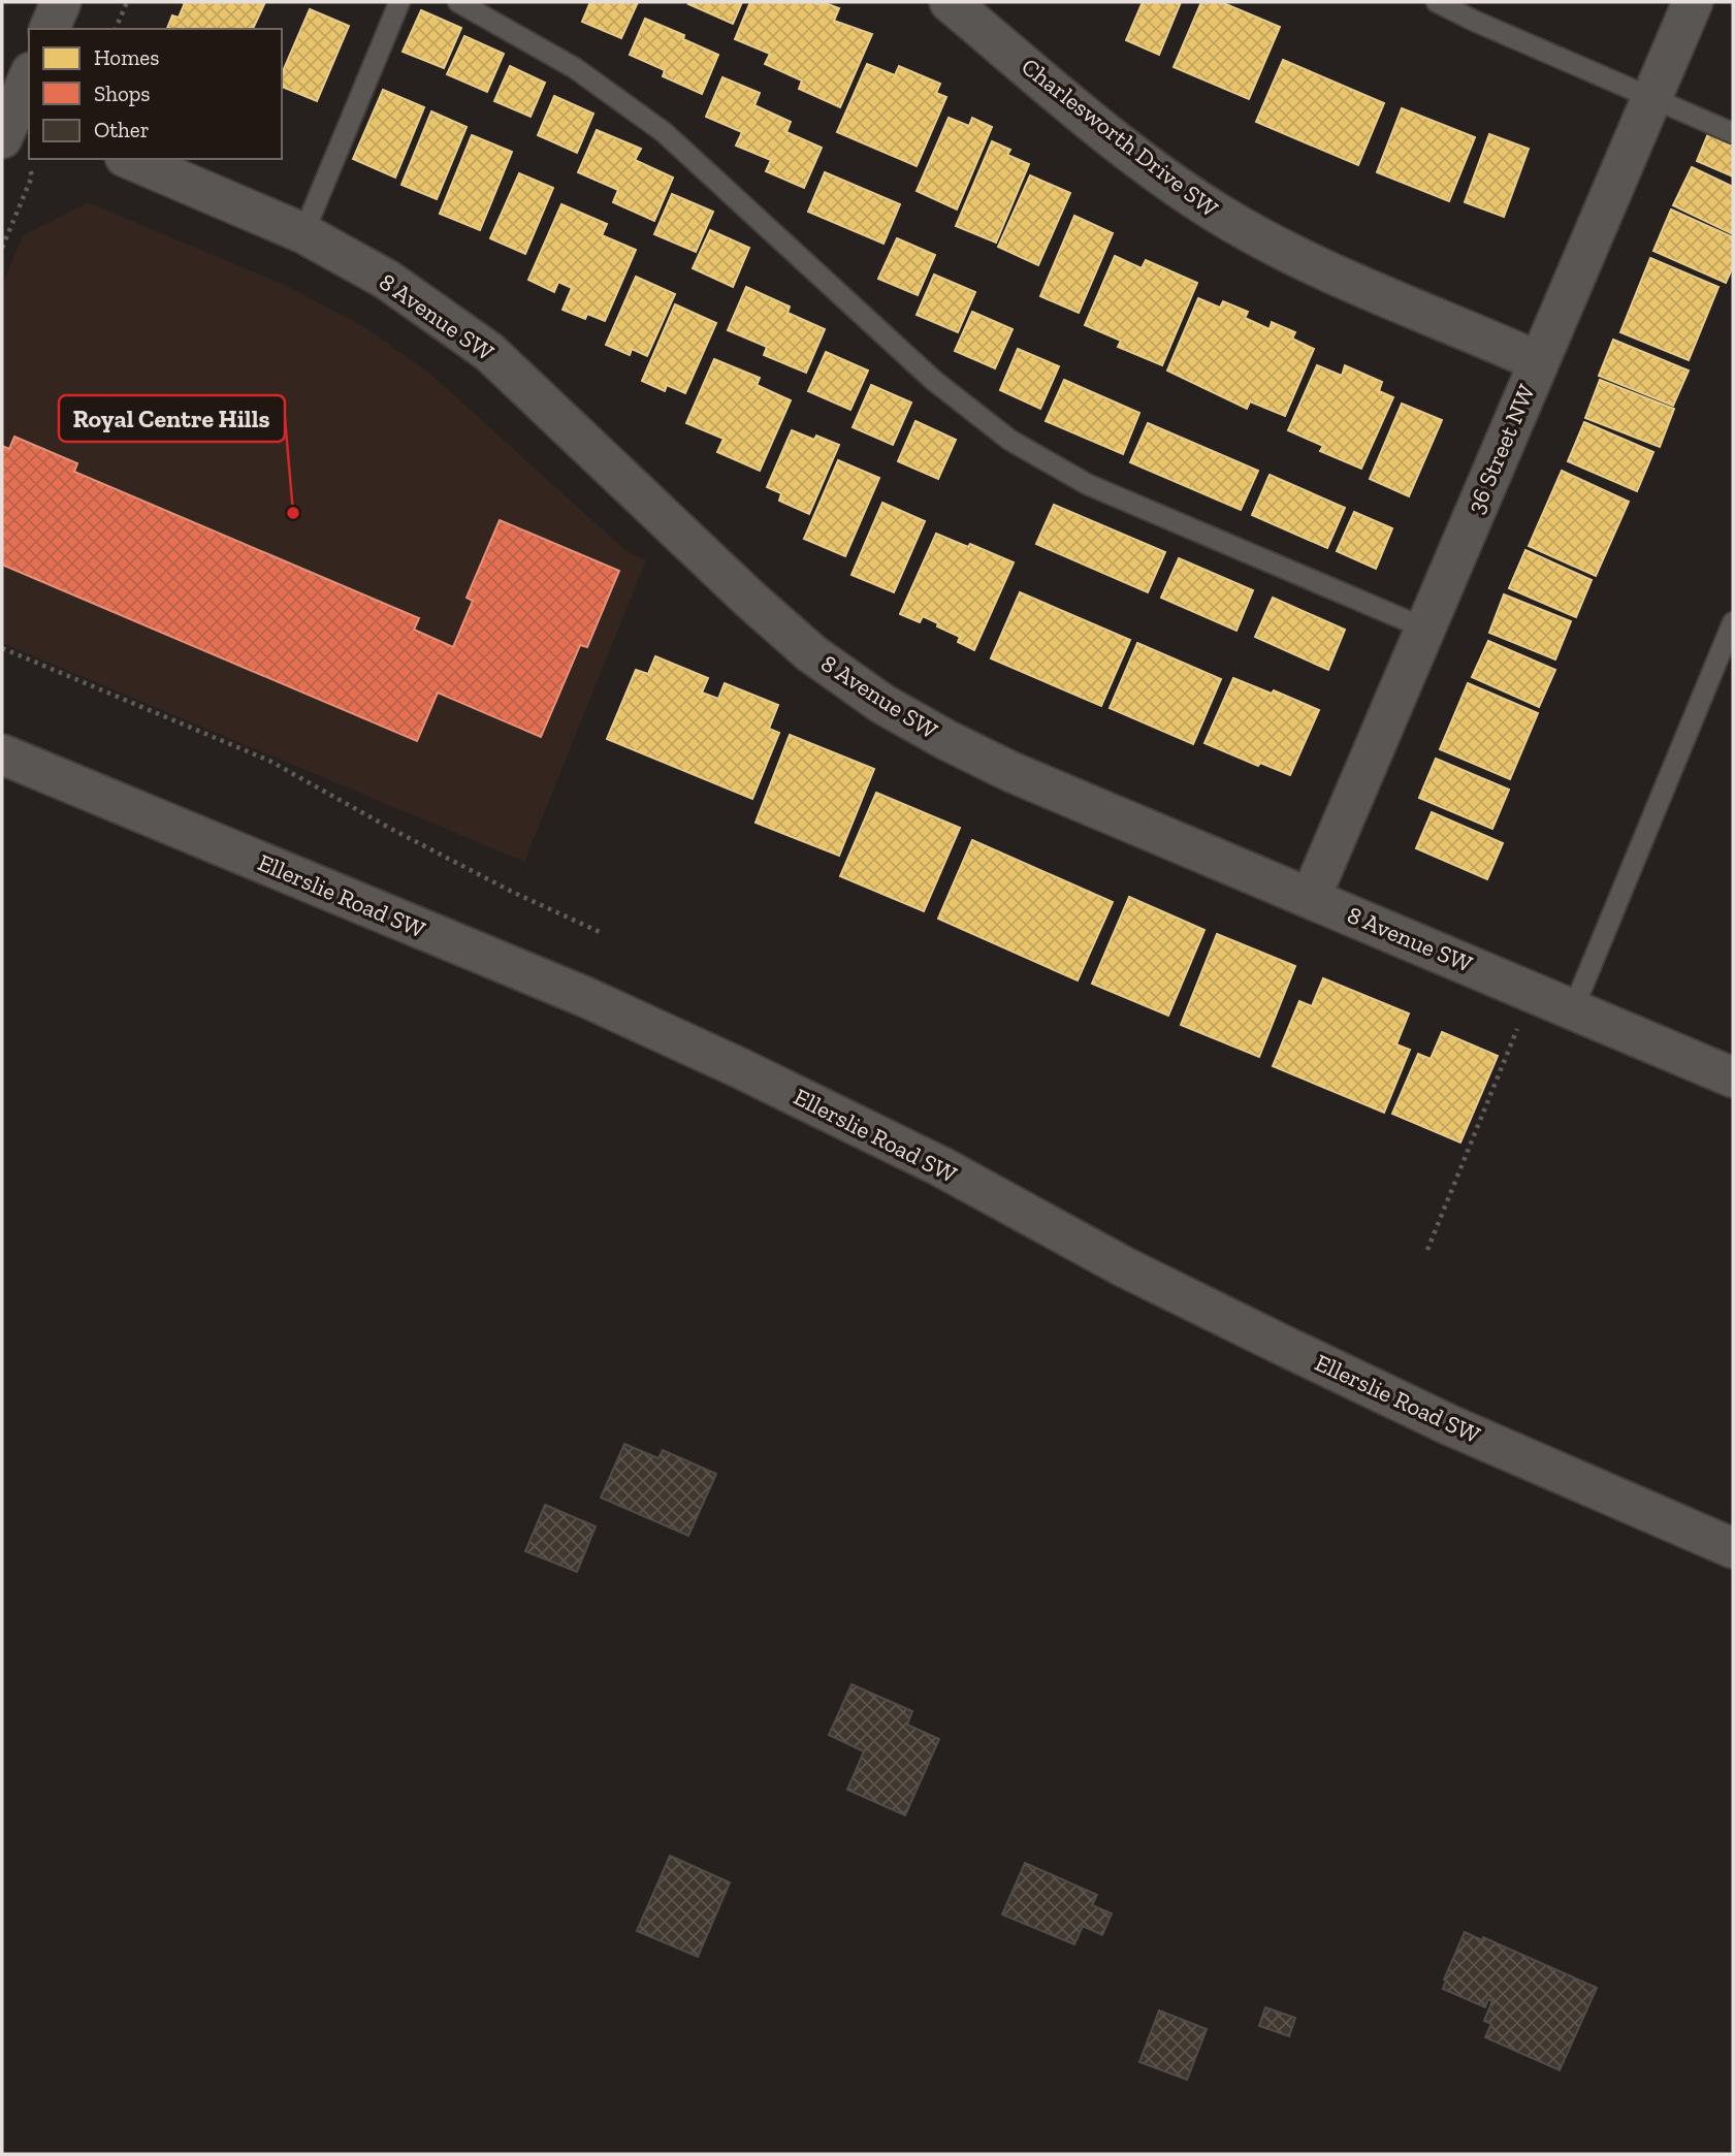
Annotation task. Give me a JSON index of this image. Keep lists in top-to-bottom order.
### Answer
{
  "streets": {
    "street": [
      "Charlesworth Drive SW",
      "8 Avenue SW",
      "36 Street NW",
      "Ellerslie Road SW"
    ]
  },
  "crossings": [
    ["Charlesworth Drive SW", "36 Street NW"],
    ["8 Avenue SW", "36 Street NW"]
  ],
  "places": ["Royal Centre Hills"],
  "legend": ["Homes", "Shops", "Other"]
}
